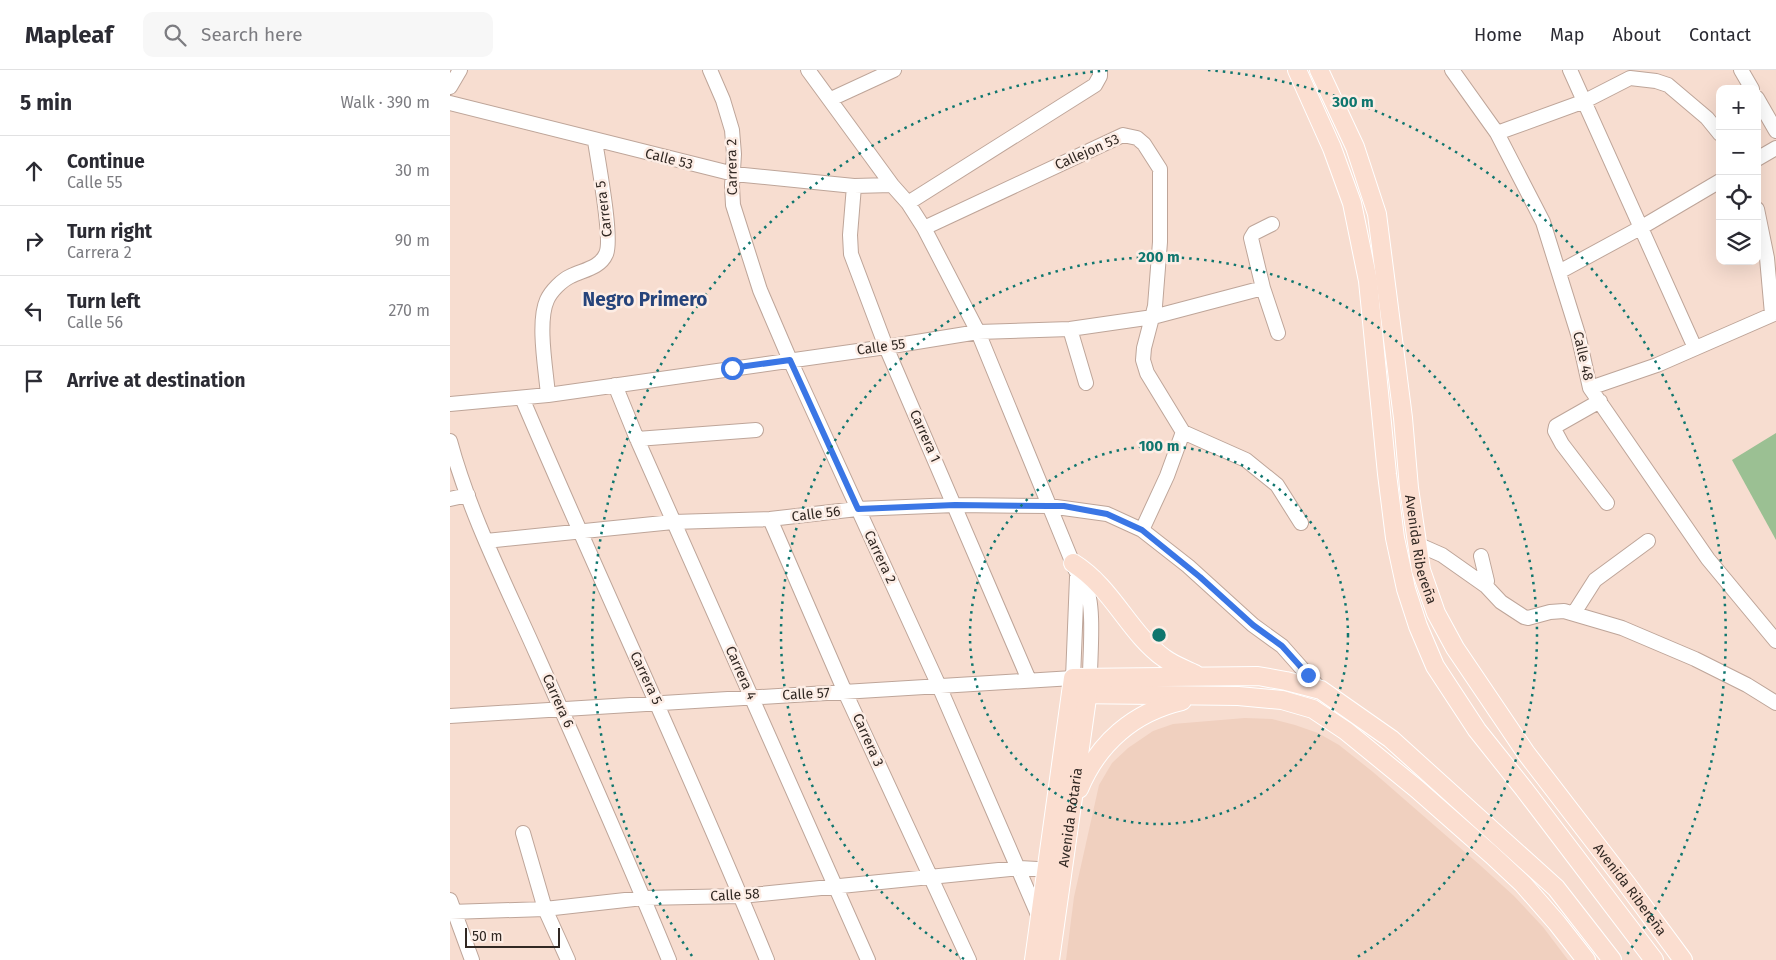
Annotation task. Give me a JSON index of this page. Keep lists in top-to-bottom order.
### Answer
{
  "streets": {
    "main road": ["Avenida Ribereña", "Avenida Rotaria"],
    "street": [
      "Callejon 53",
      "Calle 53",
      "Carrera 2",
      "Carrera 5",
      "Calle 55",
      "Calle 48",
      "Carrera 1",
      "Calle 56",
      "Carrera 4",
      "Calle 57",
      "Carrera 6",
      "Carrera 3",
      "Calle 58"
    ]
  },
  "crossings": [
    ["Callejon 53", "Calle 55"],
    ["Calle 53", "Carrera 2"],
    ["Calle 53", "Carrera 5"],
    ["Calle 53", "Carrera 1"],
    ["Carrera 2", "Calle 55"],
    ["Carrera 2", "Calle 56"],
    ["Carrera 2", "Calle 57"],
    ["Carrera 2", "Avenida Rotaria"],
    ["Carrera 2", "Calle 58"],
    ["Carrera 5", "Calle 55"],
    ["Carrera 5", "Calle 56"],
    ["Carrera 5", "Calle 57"],
    ["Carrera 5", "Calle 58"],
    ["Calle 55", "Carrera 1"],
    ["Calle 55", "Carrera 4"],
    ["Carrera 1", "Calle 56"],
    ["Carrera 1", "Calle 57"],
    ["Calle 56", "Carrera 4"],
    ["Calle 56", "Carrera 6"],
    ["Calle 56", "Carrera 3"],
    ["Carrera 4", "Calle 57"],
    ["Carrera 4", "Calle 58"],
    ["Calle 57", "Carrera 6"],
    ["Calle 57", "Carrera 3"],
    ["Calle 57", "Avenida Rotaria"],
    ["Carrera 6", "Calle 58"],
    ["Carrera 3", "Calle 58"],
    ["Avenida Rotaria", "Calle 58"]
  ],
  "districts": ["Negro Primero"],
  "scale_bar": "50 m",
  "page": {
    "header": "Mapleaf",
    "search": "Search here",
    "nav": [
      "Home",
      "Map",
      "About",
      "Contact"
    ],
    "heading": ["5 min", "Walk · 390 m"],
    "map_buttons": ["+", "−"],
    "list": [
      ["Continue", "Calle 55", "30 m"],
      ["Turn right", "Carrera 2", "90 m"],
      ["Turn left", "Calle 56", "270 m"],
      "Arrive at destination"
    ],
    "scale": "50 m"
  },
  "rings": ["300 m", "200 m", "100 m"]
}
